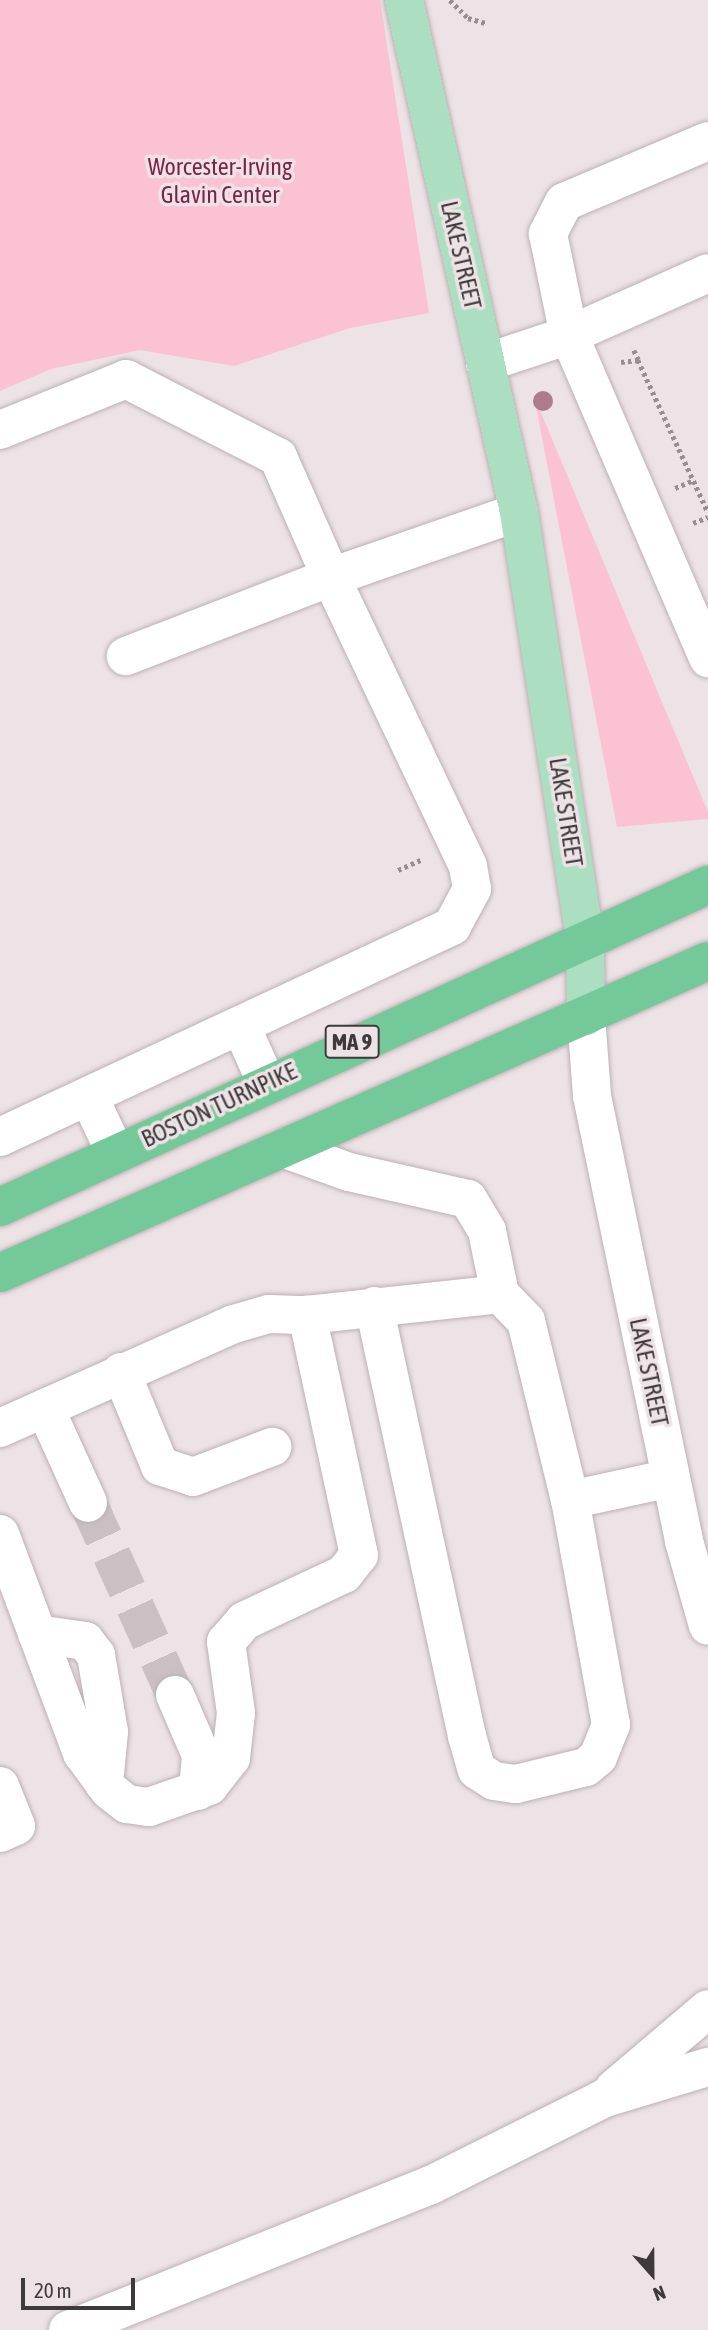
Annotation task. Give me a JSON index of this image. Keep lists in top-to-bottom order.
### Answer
{
  "streets": {
    "highway": ["MA 9", "BOSTON TURNPIKE"],
    "main road": ["LAKE STREET"]
  },
  "crossings": [
    ["LAKE STREET", "BOSTON TURNPIKE"]
  ],
  "parks": ["Worcester-Irving Glavin Center"],
  "scale_bar": "20 m",
  "north": "bottom"
}
